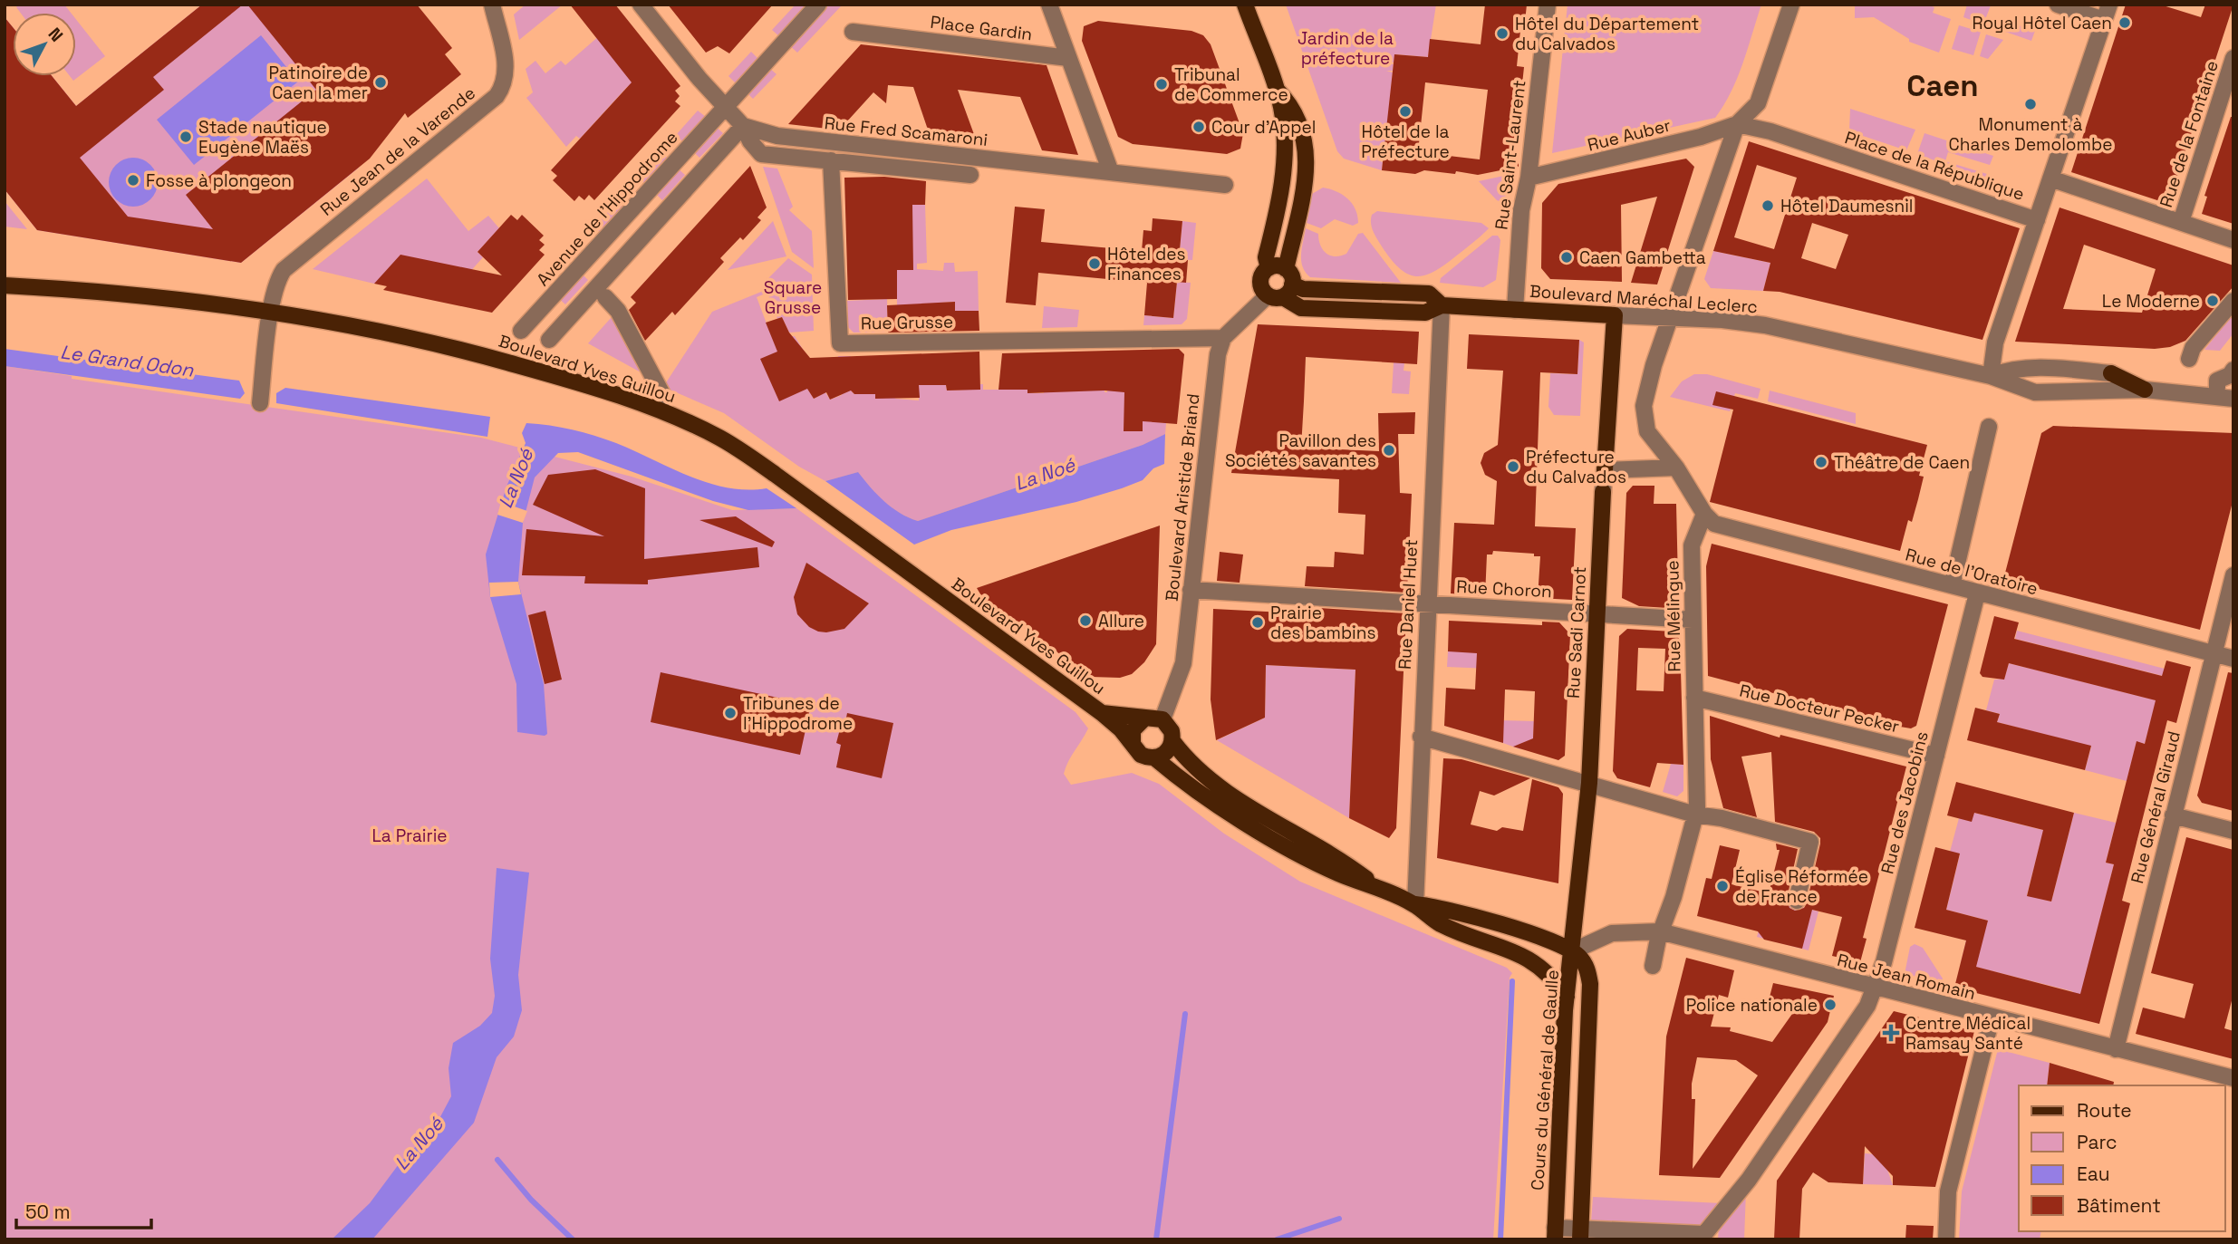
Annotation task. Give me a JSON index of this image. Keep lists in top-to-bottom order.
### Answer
{
  "streets": {
    "main road": [
      "Boulevard Maréchal Leclerc",
      "Boulevard Yves Guillou",
      "Rue Sadi Carnot",
      "Cours du Général de Gaulle"
    ],
    "street": [
      "Place Gardin",
      "Rue Fred Scamaroni",
      "Rue de la Fontaine",
      "Rue Auber",
      "Rue Jean de la Varende",
      "Rue Saint-Laurent",
      "Place de la République",
      "Avenue de l'Hippodrome",
      "Rue Grusse",
      "Boulevard Aristide Briand",
      "Rue de l'Oratoire",
      "Rue Choron",
      "Rue Daniel Huet",
      "Rue Mélingue",
      "Rue Docteur Pecker",
      "Rue des Jacobins",
      "Rue Général Giraud",
      "Rue Jean Romain"
    ]
  },
  "crossings": [
    ["Place Gardin", "Rue Fred Scamaroni"],
    ["Rue Auber", "Rue Saint-Laurent"],
    ["Rue Auber", "Place de la République"],
    ["Rue Jean de la Varende", "Boulevard Yves Guillou"],
    ["Rue Saint-Laurent", "Boulevard Maréchal Leclerc"],
    ["Boulevard Maréchal Leclerc", "Rue Daniel Huet"],
    ["Boulevard Maréchal Leclerc", "Rue Sadi Carnot"],
    ["Rue Grusse", "Boulevard Aristide Briand"],
    ["Boulevard Yves Guillou", "Boulevard Aristide Briand"],
    ["Boulevard Aristide Briand", "Rue Choron"],
    ["Rue de l'Oratoire", "Rue Mélingue"],
    ["Rue de l'Oratoire", "Rue des Jacobins"],
    ["Rue de l'Oratoire", "Rue Général Giraud"],
    ["Rue Choron", "Rue Daniel Huet"],
    ["Rue Choron", "Rue Mélingue"],
    ["Rue Choron", "Rue Sadi Carnot"],
    ["Rue Mélingue", "Rue Docteur Pecker"],
    ["Rue Mélingue", "Rue Jean Romain"],
    ["Rue Sadi Carnot", "Rue Jean Romain"],
    ["Rue Sadi Carnot", "Cours du Général de Gaulle"],
    ["Rue Docteur Pecker", "Rue des Jacobins"],
    ["Rue des Jacobins", "Rue Jean Romain"],
    ["Rue Général Giraud", "Rue Jean Romain"],
    ["Rue Jean Romain", "Cours du Général de Gaulle"]
  ],
  "districts": ["Caen"],
  "water": ["Le Grand Odon", "La Noé"],
  "parks": ["Jardin de la préfecture", "Square Grusse", "La Prairie"],
  "places": {
    "other": [
      "Royal Hôtel Caen",
      "Hôtel du Département du Calvados",
      "Patinoire de Caen la mer",
      "Tribunal de Commerce",
      "Monument à Charles Demolombe",
      "Hôtel de la Préfecture",
      "Cour d'Appel",
      "Stade nautique Eugène Maës",
      "Fosse à plongeon",
      "Hôtel Daumesnil",
      "Caen Gambetta",
      "Hôtel des Finances",
      "Le Moderne",
      "Pavillon des Sociétés savantes",
      "Théâtre de Caen",
      "Préfecture du Calvados",
      "Allure",
      "Prairie des bambins",
      "Tribunes de l'Hippodrome",
      "Église Réformée de France",
      "Police nationale"
    ],
    "health": ["Centre Médical Ramsay Santé"]
  },
  "legend": [
    "Route",
    "Parc",
    "Eau",
    "Bâtiment"
  ],
  "scale_bar": "50 m",
  "north": "top right"
}
